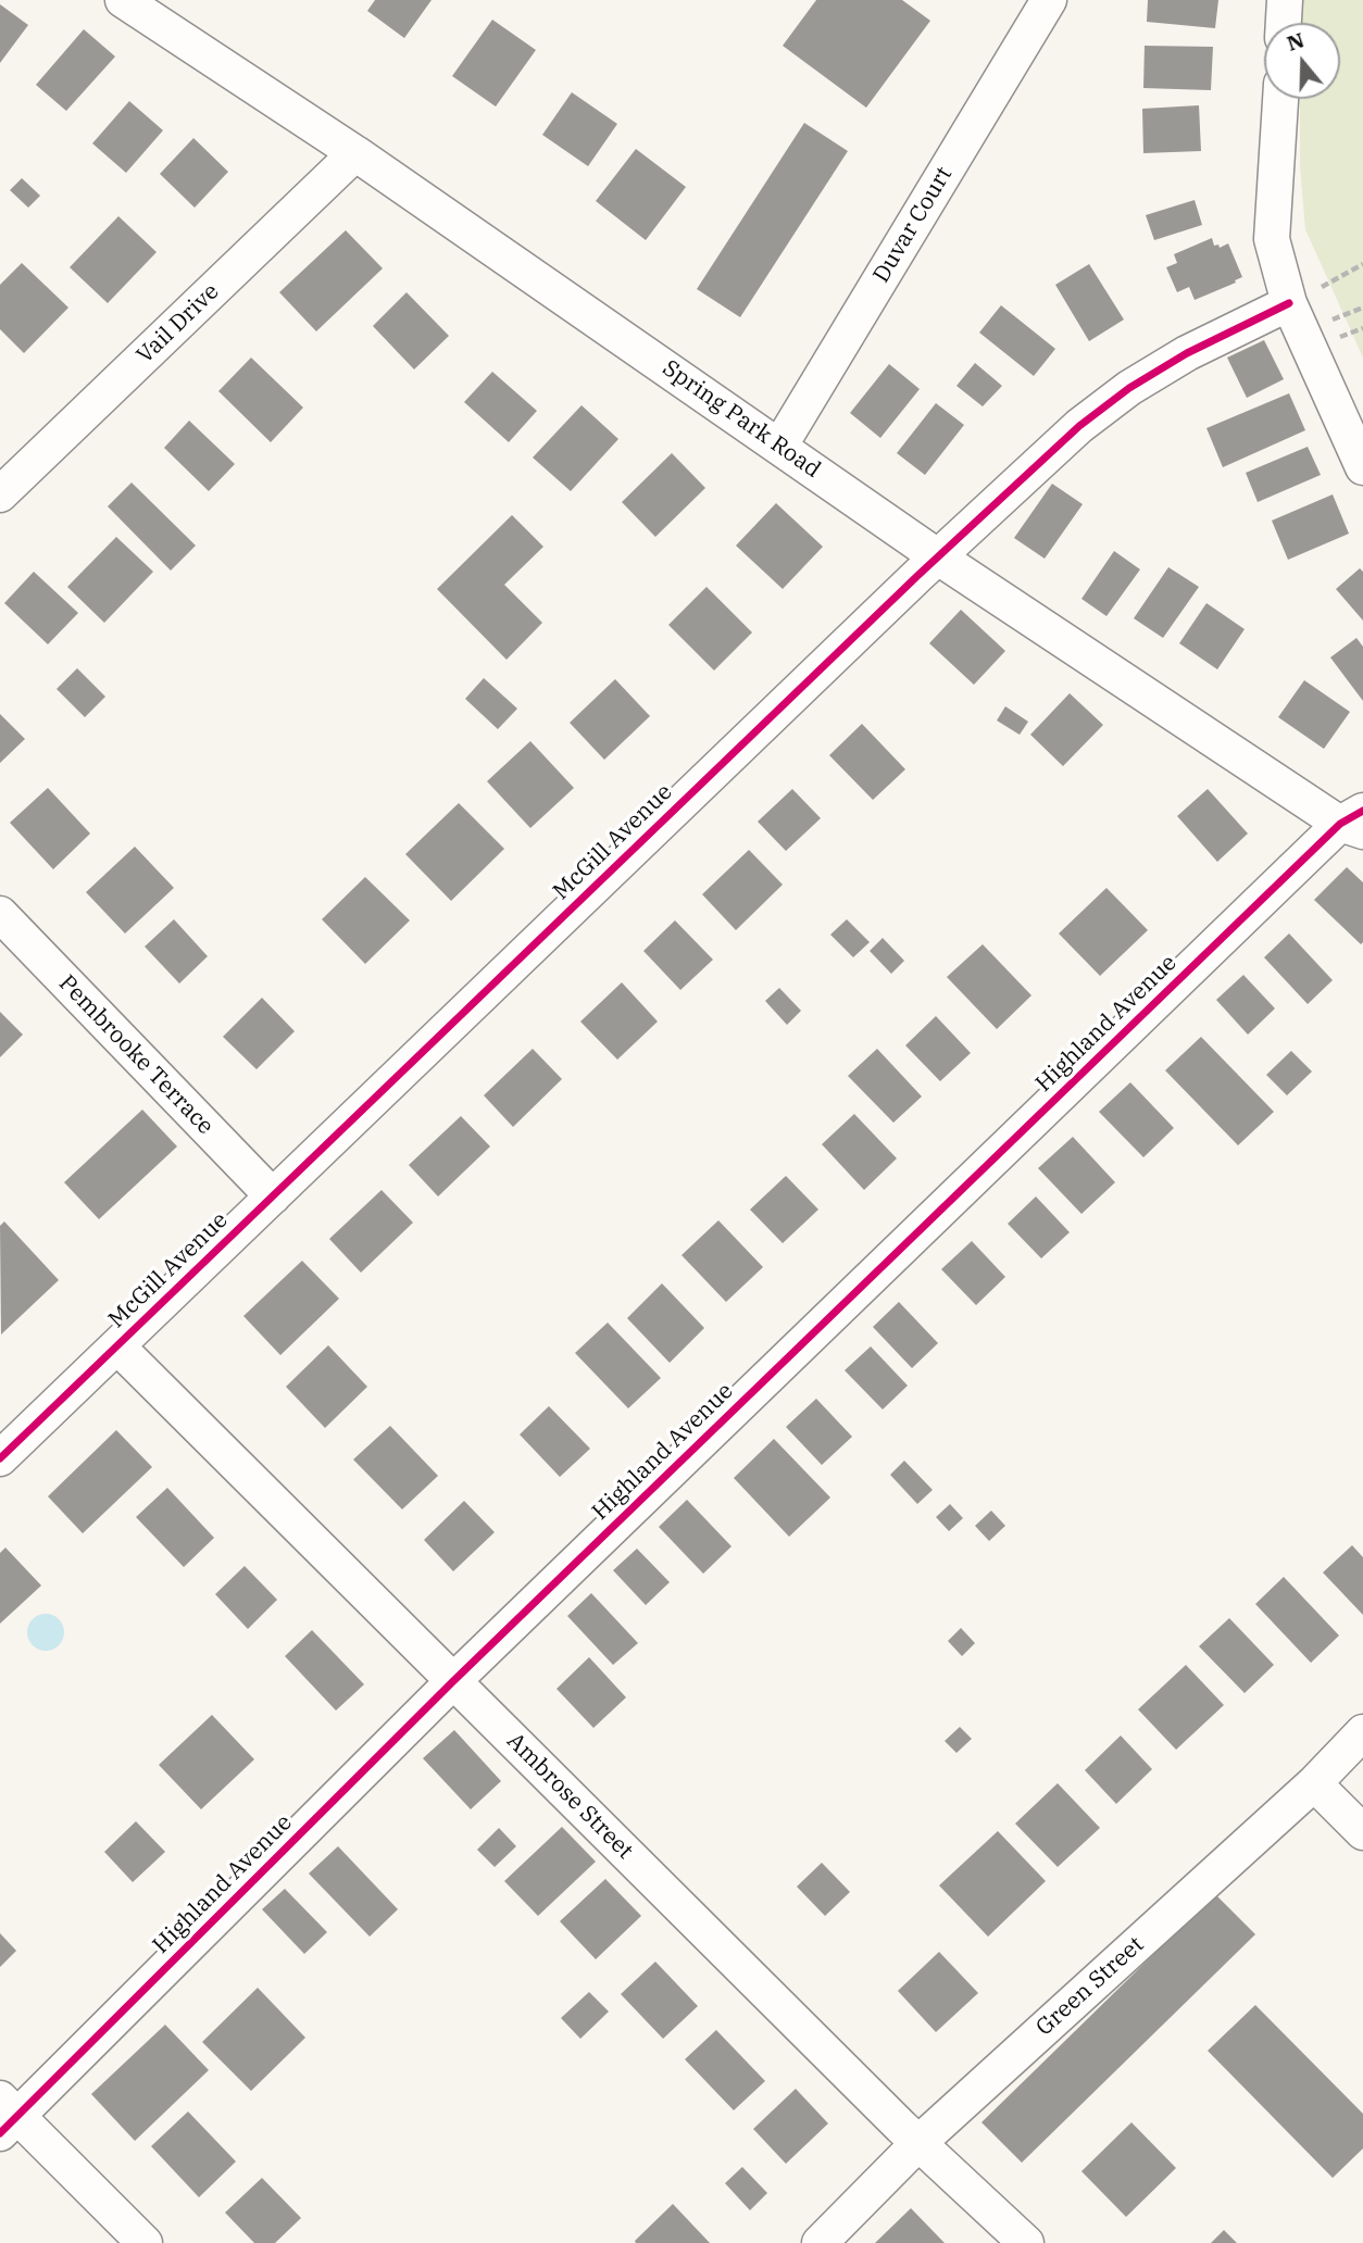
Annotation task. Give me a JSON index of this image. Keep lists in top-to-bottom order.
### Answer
{
  "streets": {
    "street": [
      "Duvar Court",
      "Vail Drive",
      "Spring Park Road",
      "McGill Avenue",
      "Highland Avenue",
      "Pembrooke Terrace",
      "Ambrose Street",
      "Green Street"
    ]
  },
  "crossings": [
    ["Duvar Court", "Spring Park Road"],
    ["Vail Drive", "Spring Park Road"],
    ["Spring Park Road", "McGill Avenue"],
    ["Spring Park Road", "Highland Avenue"],
    ["McGill Avenue", "Pembrooke Terrace"],
    ["McGill Avenue", "Ambrose Street"],
    ["Highland Avenue", "Ambrose Street"],
    ["Ambrose Street", "Green Street"]
  ],
  "north": "top"
}
